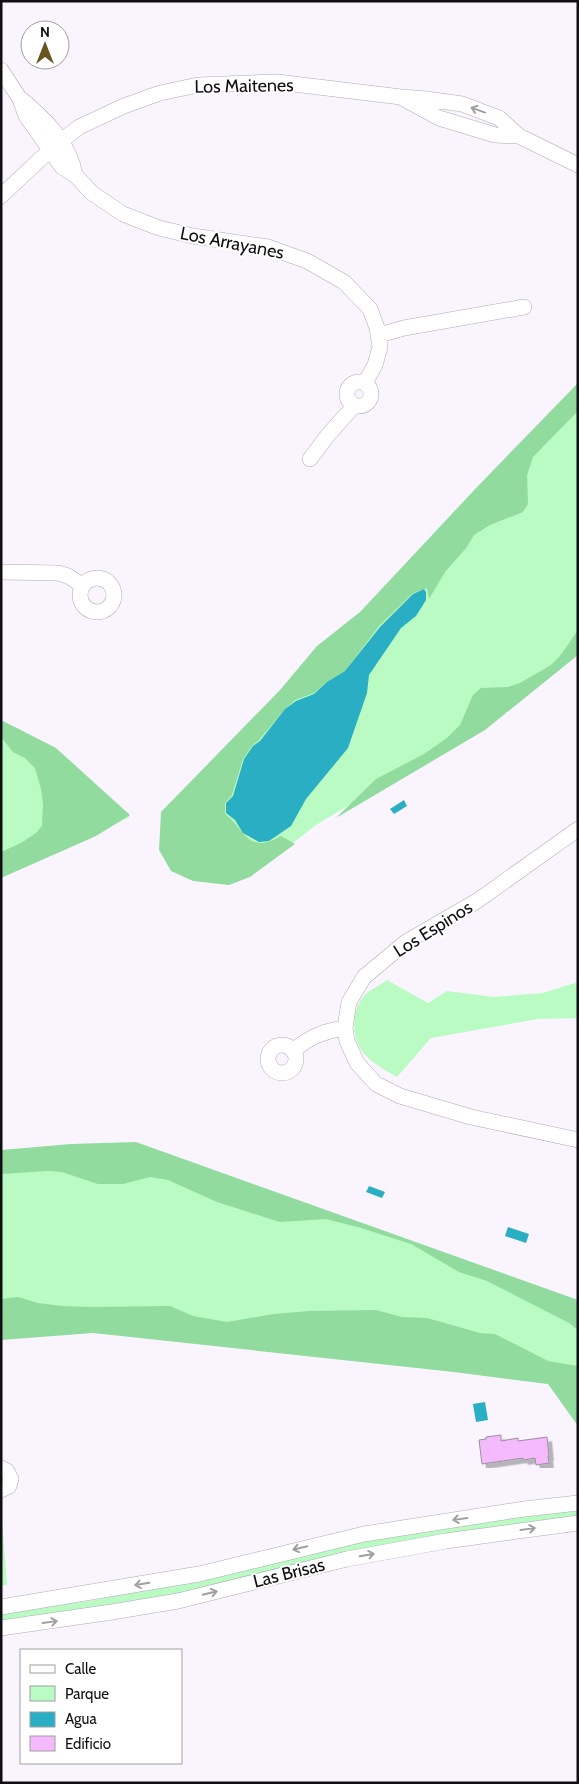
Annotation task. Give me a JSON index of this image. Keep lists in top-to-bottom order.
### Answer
{
  "streets": {
    "street": [
      "Los Maitenes",
      "Los Arrayanes",
      "Los Espinos",
      "Las Brisas"
    ]
  },
  "crossings": [
    ["Los Maitenes", "Los Arrayanes"]
  ],
  "legend": [
    "Calle",
    "Parque",
    "Agua",
    "Edificio"
  ],
  "north": "top"
}
